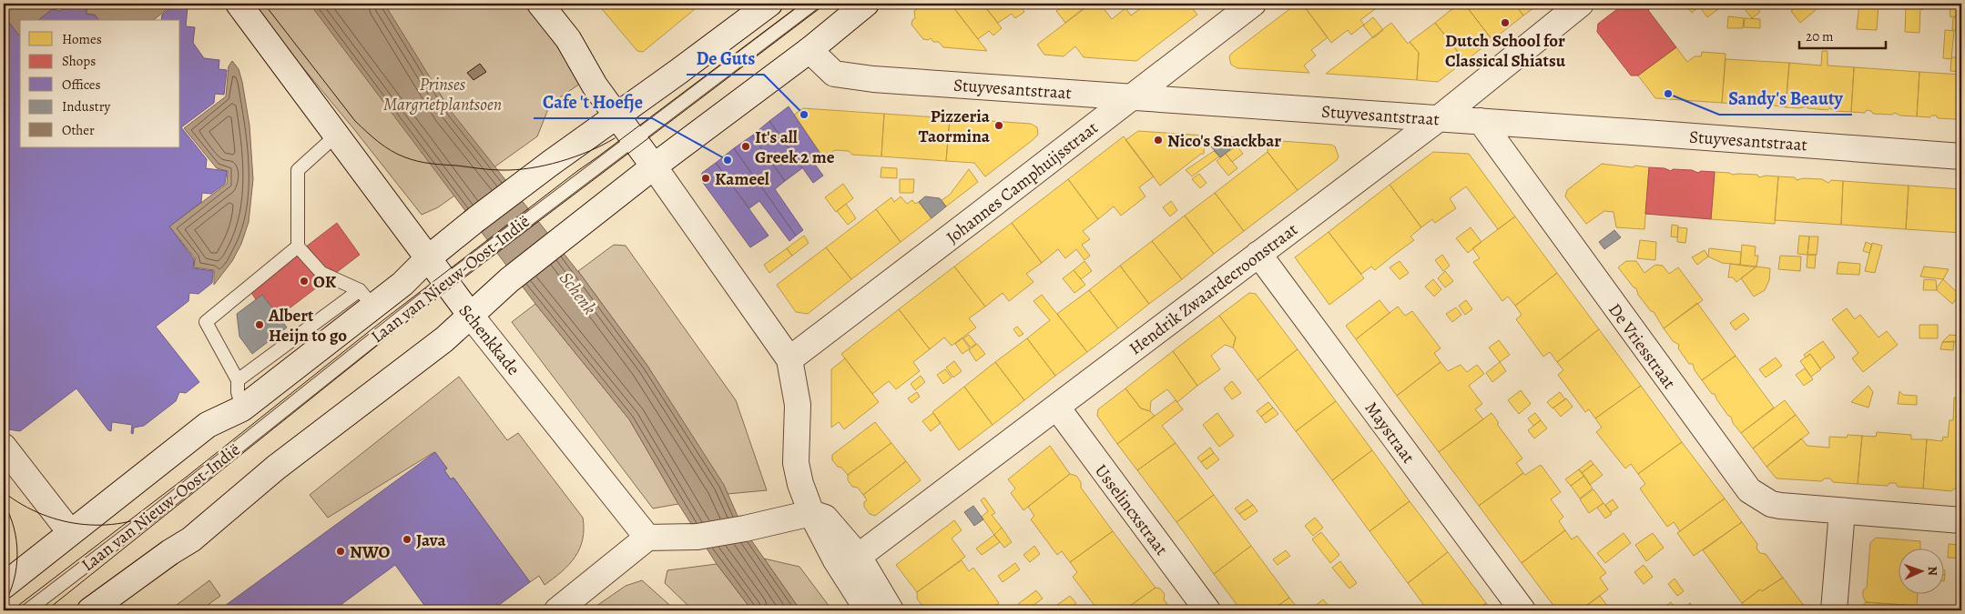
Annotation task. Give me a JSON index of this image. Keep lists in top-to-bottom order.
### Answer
{
  "streets": {
    "street": [
      "Stuyvesantstraat",
      "Johannes Camphuijsstraat",
      "Laan van Nieuw-Oost-Indië",
      "Hendrik Zwaardecroonstraat",
      "Schenkkade",
      "De Vriesstraat",
      "Maystraat",
      "Usselincxstraat"
    ]
  },
  "crossings": [
    ["Stuyvesantstraat", "Johannes Camphuijsstraat"],
    ["Stuyvesantstraat", "Hendrik Zwaardecroonstraat"],
    ["Stuyvesantstraat", "De Vriesstraat"],
    ["Laan van Nieuw-Oost-Indië", "Schenkkade"],
    ["Hendrik Zwaardecroonstraat", "Maystraat"],
    ["Hendrik Zwaardecroonstraat", "Usselincxstraat"]
  ],
  "water": ["Schenk"],
  "parks": ["Prinses Margrietplantsoen"],
  "places": [
    "Dutch School for Classical Shiatsu",
    "Sandy's Beauty",
    "De Guts",
    "Pizzeria Taormina",
    "Nico's Snackbar",
    "It's all Greek 2 me",
    "Cafe 't Hoefje",
    "Kameel",
    "OK",
    "Albert Heijn to go",
    "Java",
    "NWO"
  ],
  "legend": [
    "Homes",
    "Shops",
    "Offices",
    "Industry",
    "Other"
  ],
  "scale_bar": "20 m",
  "north": "right"
}
